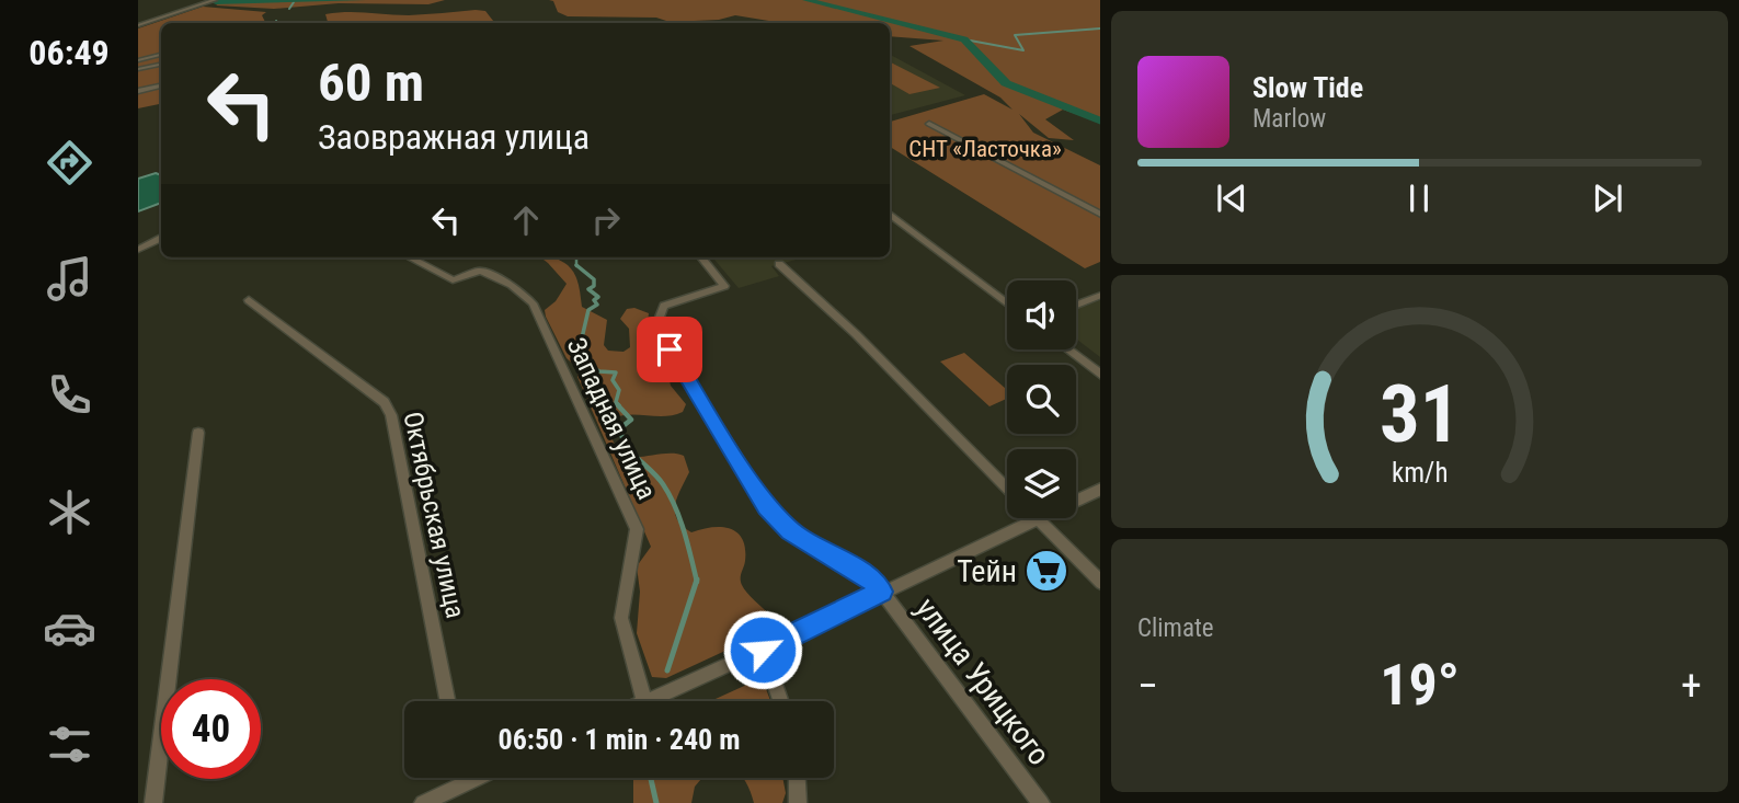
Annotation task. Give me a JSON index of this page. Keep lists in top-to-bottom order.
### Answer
{
  "streets": {
    "street": ["Западная улица", "Октябрьская улица", "улица Урицкого"]
  },
  "parks": ["СНТ «Ласточка»"],
  "places": {
    "supermarket": ["Тейн"]
  },
  "page": {
    "tabs": "06:49",
    "turn": ["60 m", "Заовражная улица"],
    "song": ["Slow Tide", "Marlow"],
    "tile": "Climate",
    "heat": ["−", "19°", "+"],
    "limit": "40",
    "trip": "06:50 · 1 min · 240 m",
    "gauge": ["31", "km/h"]
  }
}
